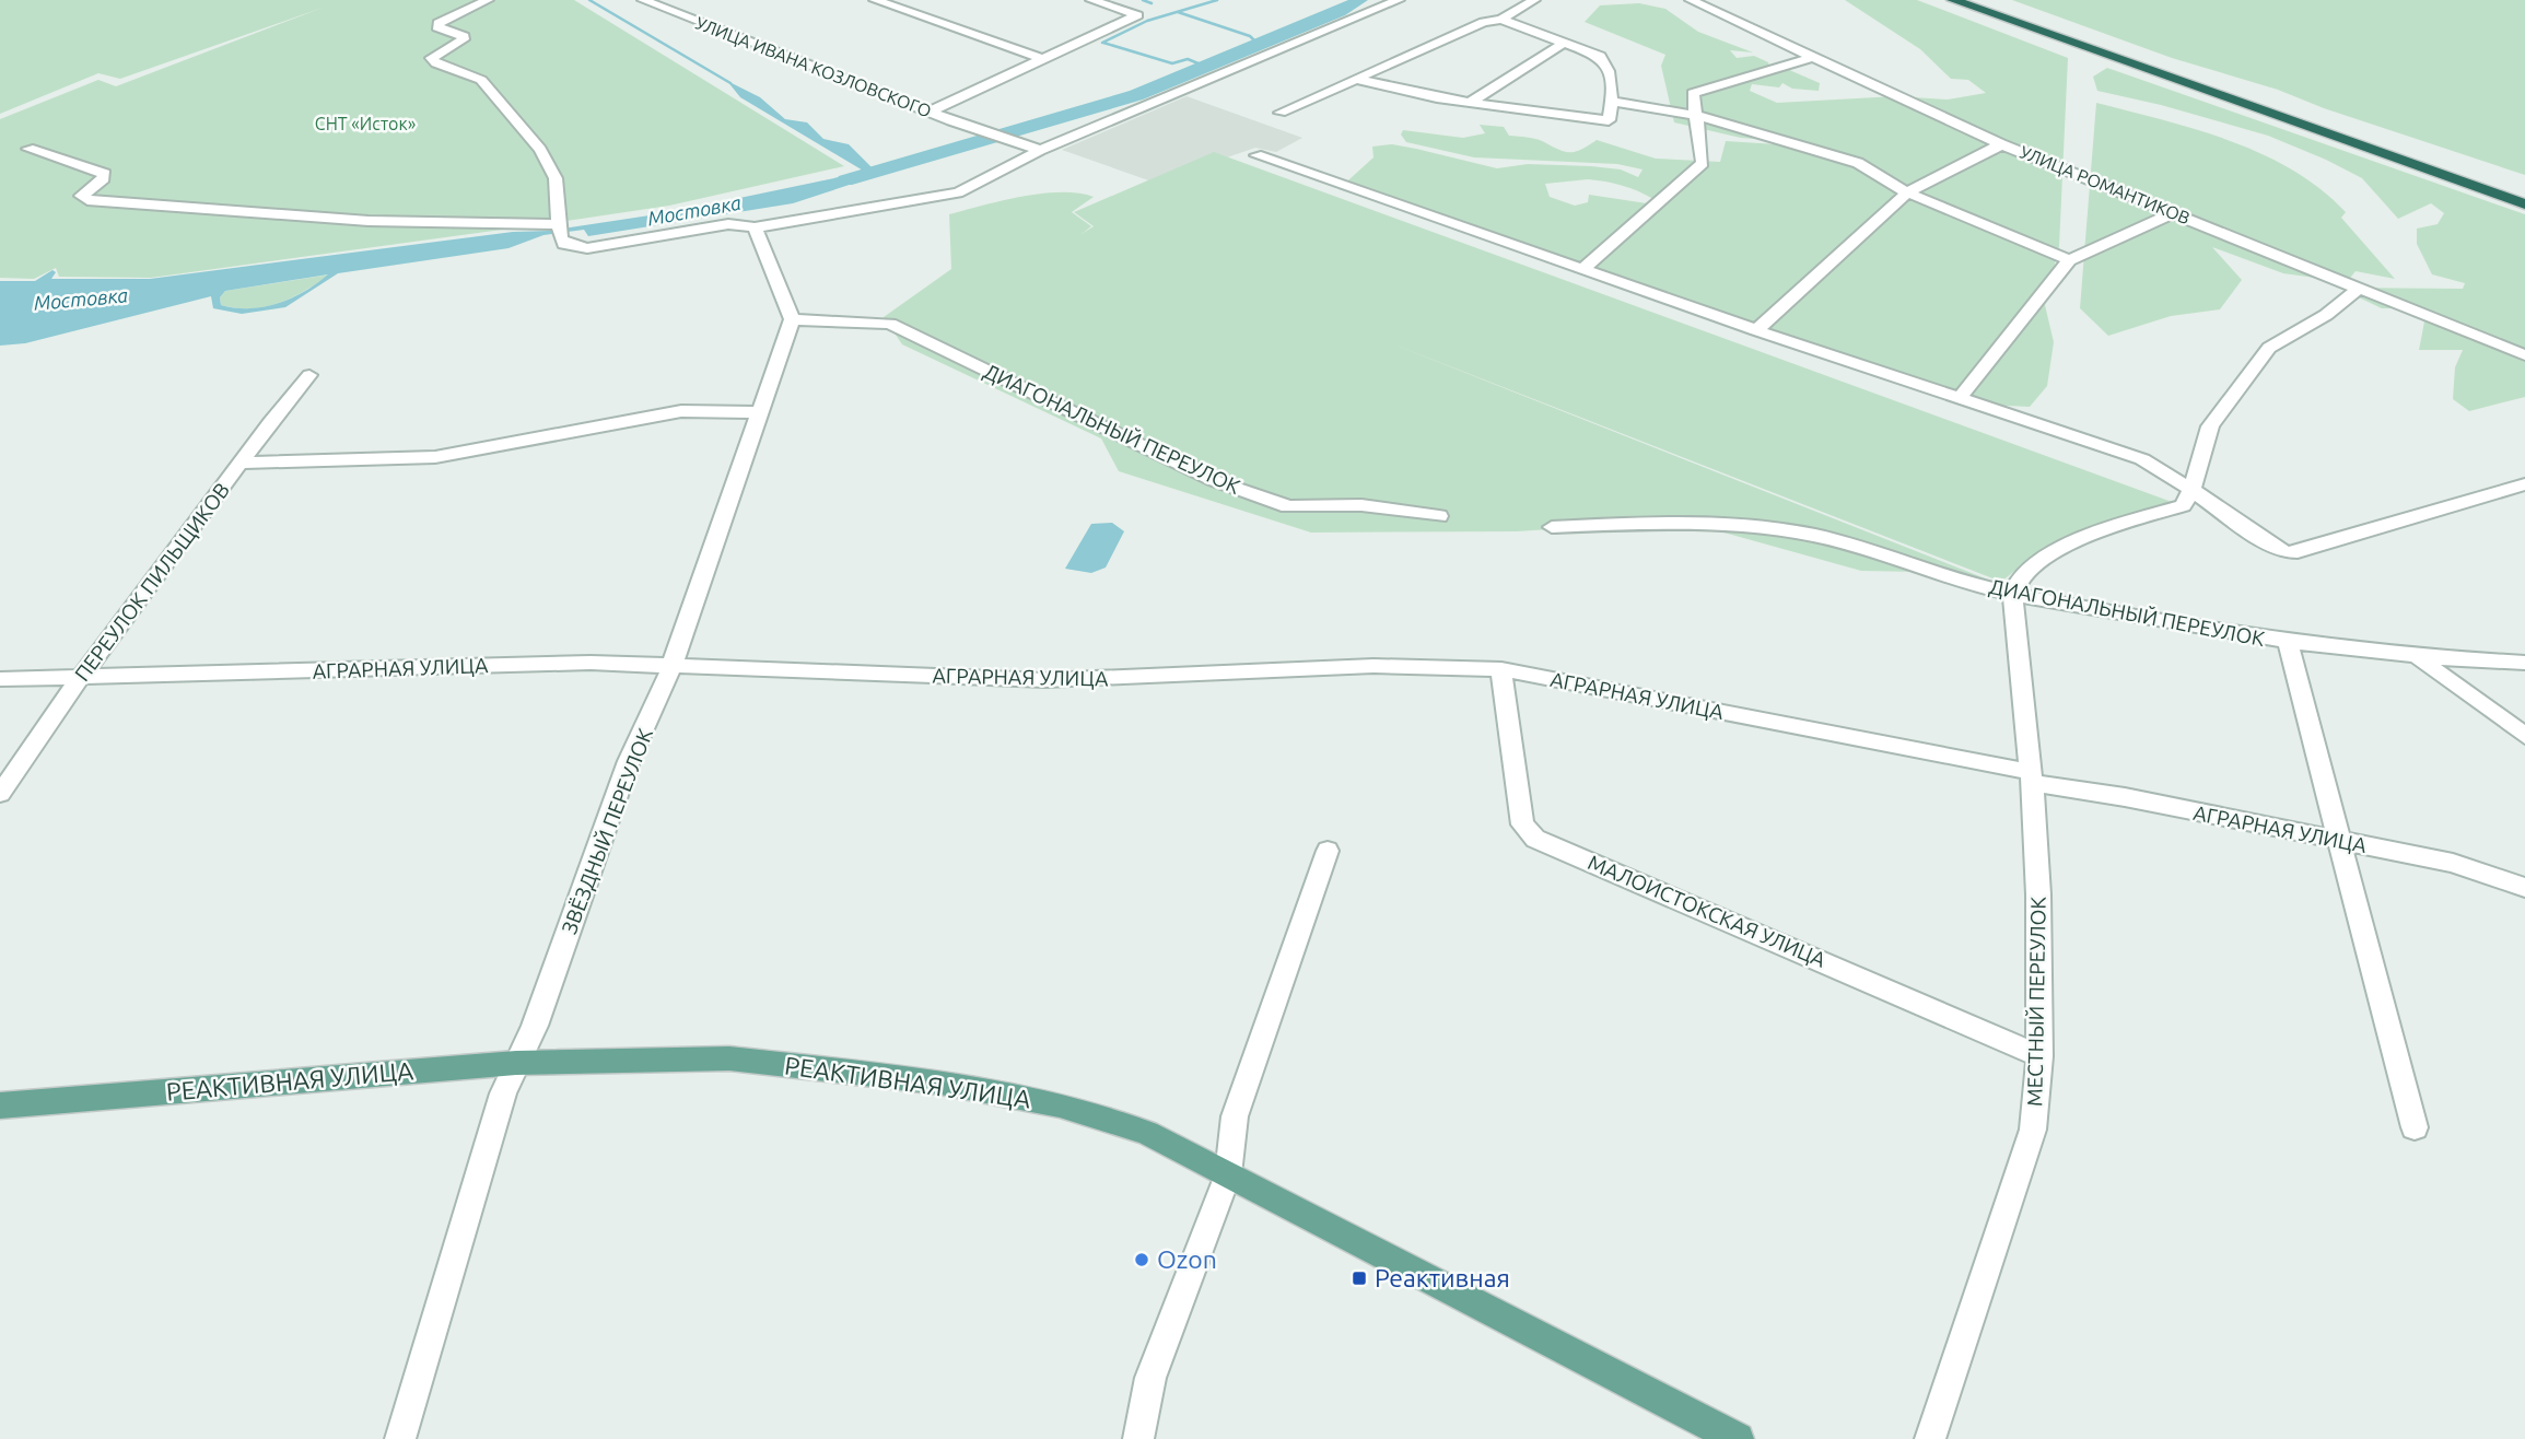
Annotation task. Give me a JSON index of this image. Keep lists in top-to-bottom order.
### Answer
{
  "streets": {
    "main road": ["РЕАКТИВНАЯ УЛИЦА"],
    "street": [
      "УЛИЦА ИВАНА КОЗЛОВСКОГО",
      "УЛИЦА РОМАНТИКОВ",
      "ДИАГОНАЛЬНЫЙ ПЕРЕУЛОК",
      "ПЕРЕУЛОК ПИЛЬЩИКОВ",
      "АГРАРНАЯ УЛИЦА",
      "ЗВЁЗДНЫЙ ПЕРЕУЛОК",
      "МАЛОИСТОКСКАЯ УЛИЦА",
      "МЕСТНЫЙ ПЕРЕУЛОК"
    ]
  },
  "crossings": [
    ["ДИАГОНАЛЬНЫЙ ПЕРЕУЛОК", "ЗВЁЗДНЫЙ ПЕРЕУЛОК"],
    ["ДИАГОНАЛЬНЫЙ ПЕРЕУЛОК", "МЕСТНЫЙ ПЕРЕУЛОК"],
    ["ПЕРЕУЛОК ПИЛЬЩИКОВ", "АГРАРНАЯ УЛИЦА"],
    ["АГРАРНАЯ УЛИЦА", "ЗВЁЗДНЫЙ ПЕРЕУЛОК"],
    ["АГРАРНАЯ УЛИЦА", "МАЛОИСТОКСКАЯ УЛИЦА"],
    ["АГРАРНАЯ УЛИЦА", "МЕСТНЫЙ ПЕРЕУЛОК"],
    ["ЗВЁЗДНЫЙ ПЕРЕУЛОК", "РЕАКТИВНАЯ УЛИЦА"],
    ["МАЛОИСТОКСКАЯ УЛИЦА", "МЕСТНЫЙ ПЕРЕУЛОК"]
  ],
  "water": ["Мостовка"],
  "parks": ["СНТ «Исток»"],
  "places": {
    "other": ["Ozon"],
    "transit": ["Реактивная"]
  }
}
